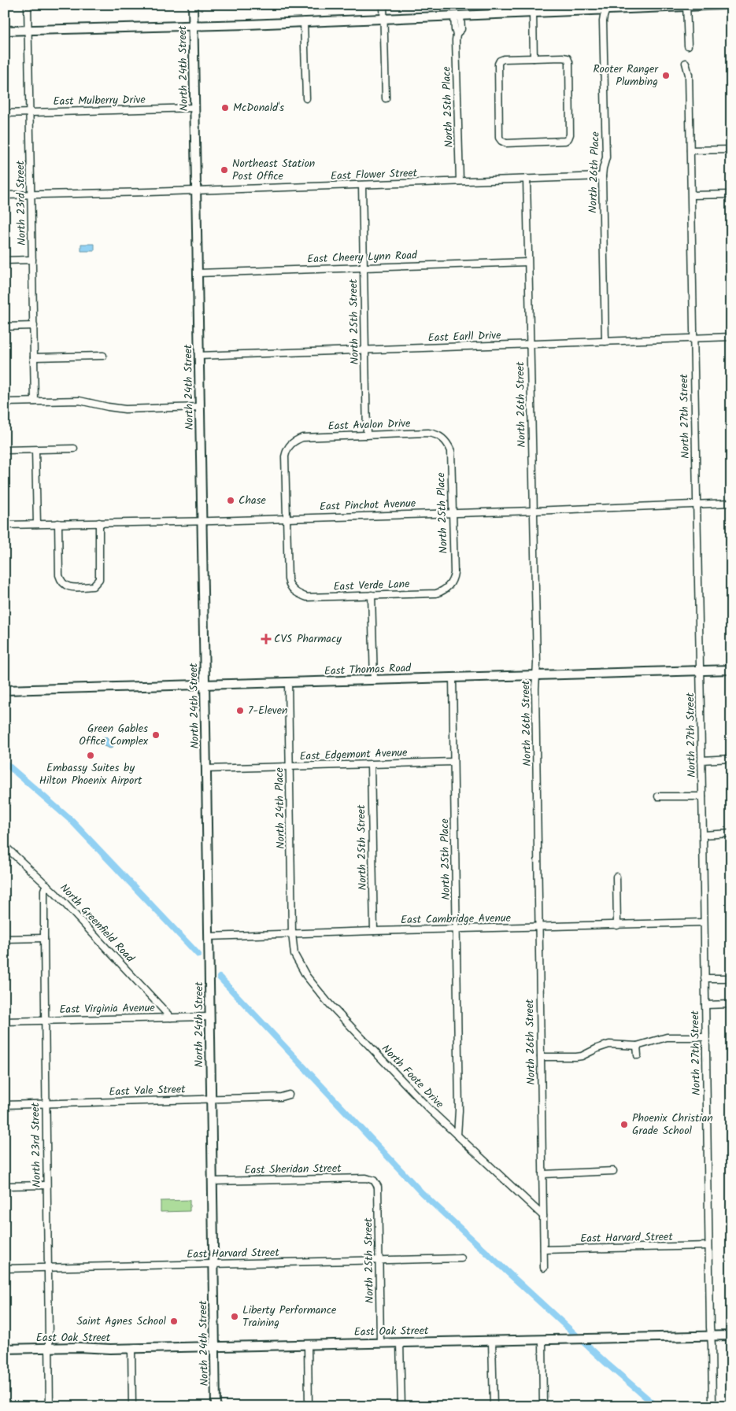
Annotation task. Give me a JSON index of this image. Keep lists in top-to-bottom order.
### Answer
{
  "streets": {
    "main road": ["North 24th Street", "East Thomas Road", "East Oak Street"],
    "street": [
      "East Mulberry Drive",
      "North 25th Place",
      "North 26th Place",
      "East Flower Street",
      "North 23rd Street",
      "East Cheery Lynn Road",
      "North 25th Street",
      "East Earll Drive",
      "North 26th Street",
      "North 27th Street",
      "East Avalon Drive",
      "East Pinchot Avenue",
      "East Verde Lane",
      "East Edgemont Avenue",
      "North 24th Place",
      "East Cambridge Avenue",
      "North Greenfield Road",
      "East Virginia Avenue",
      "North Foote Drive",
      "East Yale Street",
      "East Sheridan Street",
      "East Harvard Street"
    ]
  },
  "crossings": [
    ["North 24th Street", "East Mulberry Drive"],
    ["North 24th Street", "East Flower Street"],
    ["North 24th Street", "East Cheery Lynn Road"],
    ["North 24th Street", "East Earll Drive"],
    ["North 24th Street", "East Pinchot Avenue"],
    ["North 24th Street", "East Thomas Road"],
    ["North 24th Street", "East Edgemont Avenue"],
    ["North 24th Street", "East Cambridge Avenue"],
    ["North 24th Street", "East Virginia Avenue"],
    ["North 24th Street", "East Yale Street"],
    ["North 24th Street", "East Sheridan Street"],
    ["North 24th Street", "East Harvard Street"],
    ["North 24th Street", "East Oak Street"],
    ["East Mulberry Drive", "North 23rd Street"],
    ["North 25th Place", "East Flower Street"],
    ["North 25th Place", "East Avalon Drive"],
    ["North 25th Place", "East Pinchot Avenue"],
    ["North 25th Place", "East Verde Lane"],
    ["North 25th Place", "East Thomas Road"],
    ["North 25th Place", "East Edgemont Avenue"],
    ["North 25th Place", "East Cambridge Avenue"],
    ["North 25th Place", "North Foote Drive"],
    ["North 26th Place", "East Flower Street"],
    ["North 26th Place", "East Earll Drive"],
    ["East Flower Street", "North 23rd Street"],
    ["East Flower Street", "North 25th Street"],
    ["East Flower Street", "North 26th Street"],
    ["North 23rd Street", "North Greenfield Road"],
    ["North 23rd Street", "East Virginia Avenue"],
    ["North 23rd Street", "East Yale Street"],
    ["North 23rd Street", "East Harvard Street"],
    ["North 23rd Street", "East Oak Street"],
    ["East Cheery Lynn Road", "North 25th Street"],
    ["East Cheery Lynn Road", "North 26th Street"],
    ["North 25th Street", "East Earll Drive"],
    ["North 25th Street", "East Avalon Drive"],
    ["North 25th Street", "East Edgemont Avenue"],
    ["North 25th Street", "East Cambridge Avenue"],
    ["North 25th Street", "East Sheridan Street"],
    ["North 25th Street", "East Harvard Street"],
    ["North 25th Street", "East Oak Street"],
    ["East Earll Drive", "North 26th Street"],
    ["East Earll Drive", "North 27th Street"],
    ["North 26th Street", "East Pinchot Avenue"],
    ["North 26th Street", "East Thomas Road"],
    ["North 26th Street", "East Cambridge Avenue"],
    ["North 26th Street", "North Foote Drive"],
    ["North 26th Street", "East Harvard Street"],
    ["North 27th Street", "East Pinchot Avenue"],
    ["North 27th Street", "East Thomas Road"],
    ["North 27th Street", "East Cambridge Avenue"],
    ["North 27th Street", "East Harvard Street"],
    ["North 27th Street", "East Oak Street"],
    ["East Avalon Drive", "East Pinchot Avenue"],
    ["East Avalon Drive", "East Verde Lane"],
    ["East Pinchot Avenue", "East Verde Lane"],
    ["East Thomas Road", "North 24th Place"],
    ["East Edgemont Avenue", "North 24th Place"],
    ["North 24th Place", "East Cambridge Avenue"],
    ["North 24th Place", "North Foote Drive"],
    ["East Cambridge Avenue", "North Foote Drive"],
    ["North Greenfield Road", "East Virginia Avenue"]
  ],
  "places": {
    "other": [
      "Rooter Ranger Plumbing",
      "McDonald's",
      "Northeast Station Post Office",
      "Chase",
      "7-Eleven",
      "Green Gables Office Complex",
      "Embassy Suites by Hilton Phoenix Airport",
      "Phoenix Christian Grade School",
      "Liberty Performance Training",
      "Saint Agnes School"
    ],
    "health": ["CVS Pharmacy"]
  }
}
